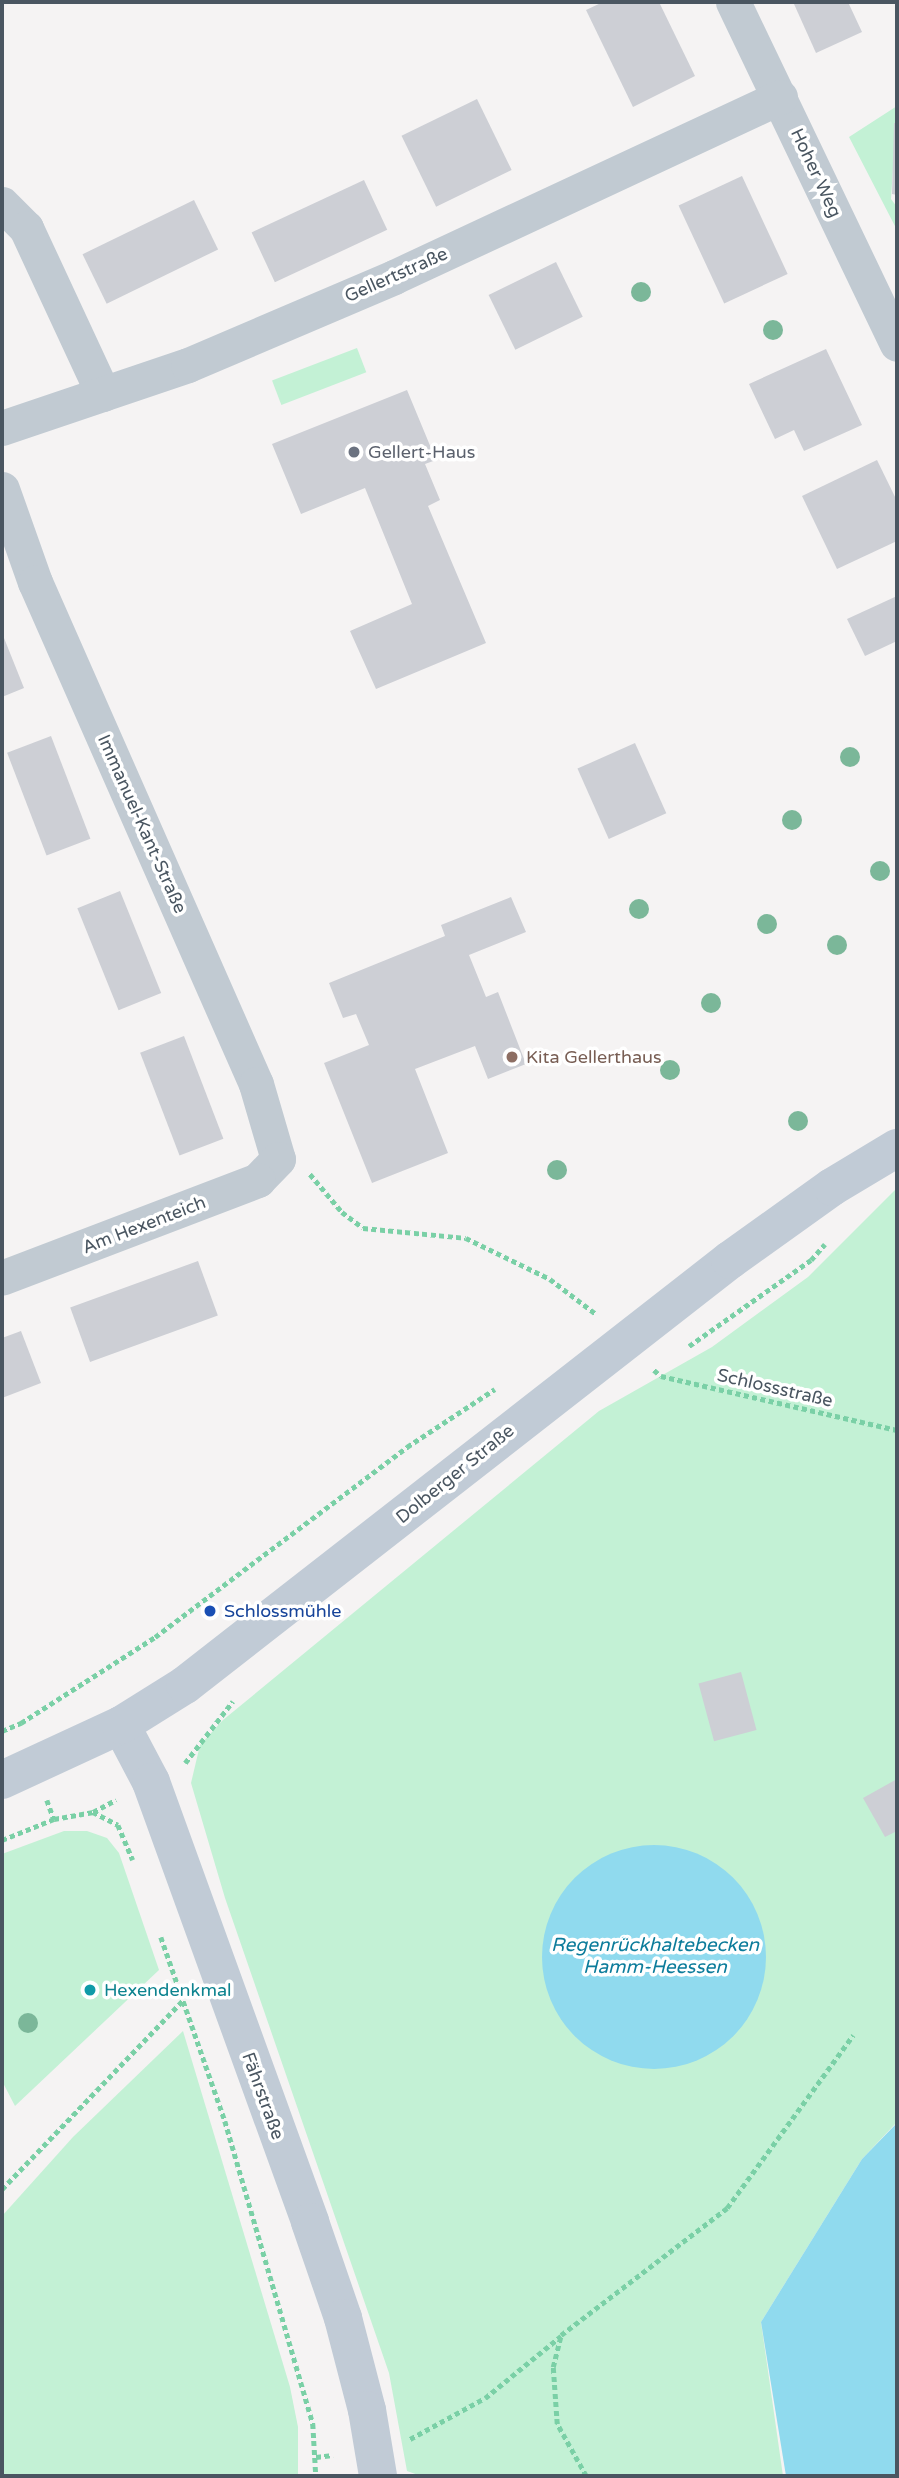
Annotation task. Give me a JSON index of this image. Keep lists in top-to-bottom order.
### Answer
{
  "streets": {
    "main road": ["Dolberger Straße", "Fährstraße"],
    "street": [
      "Hoher Weg",
      "Gellertstraße",
      "Immanuel-Kant-Straße",
      "Am Hexenteich"
    ],
    "path": ["Schlossstraße"]
  },
  "crossings": [
    ["Hoher Weg", "Gellertstraße"],
    ["Immanuel-Kant-Straße", "Am Hexenteich"],
    ["Dolberger Straße", "Fährstraße"]
  ],
  "water": ["Regenrückhaltebecken Hamm-Heessen"],
  "places": [
    "Gellert-Haus",
    "Kita Gellerthaus",
    "Schlossmühle",
    "Hexendenkmal"
  ]
}
